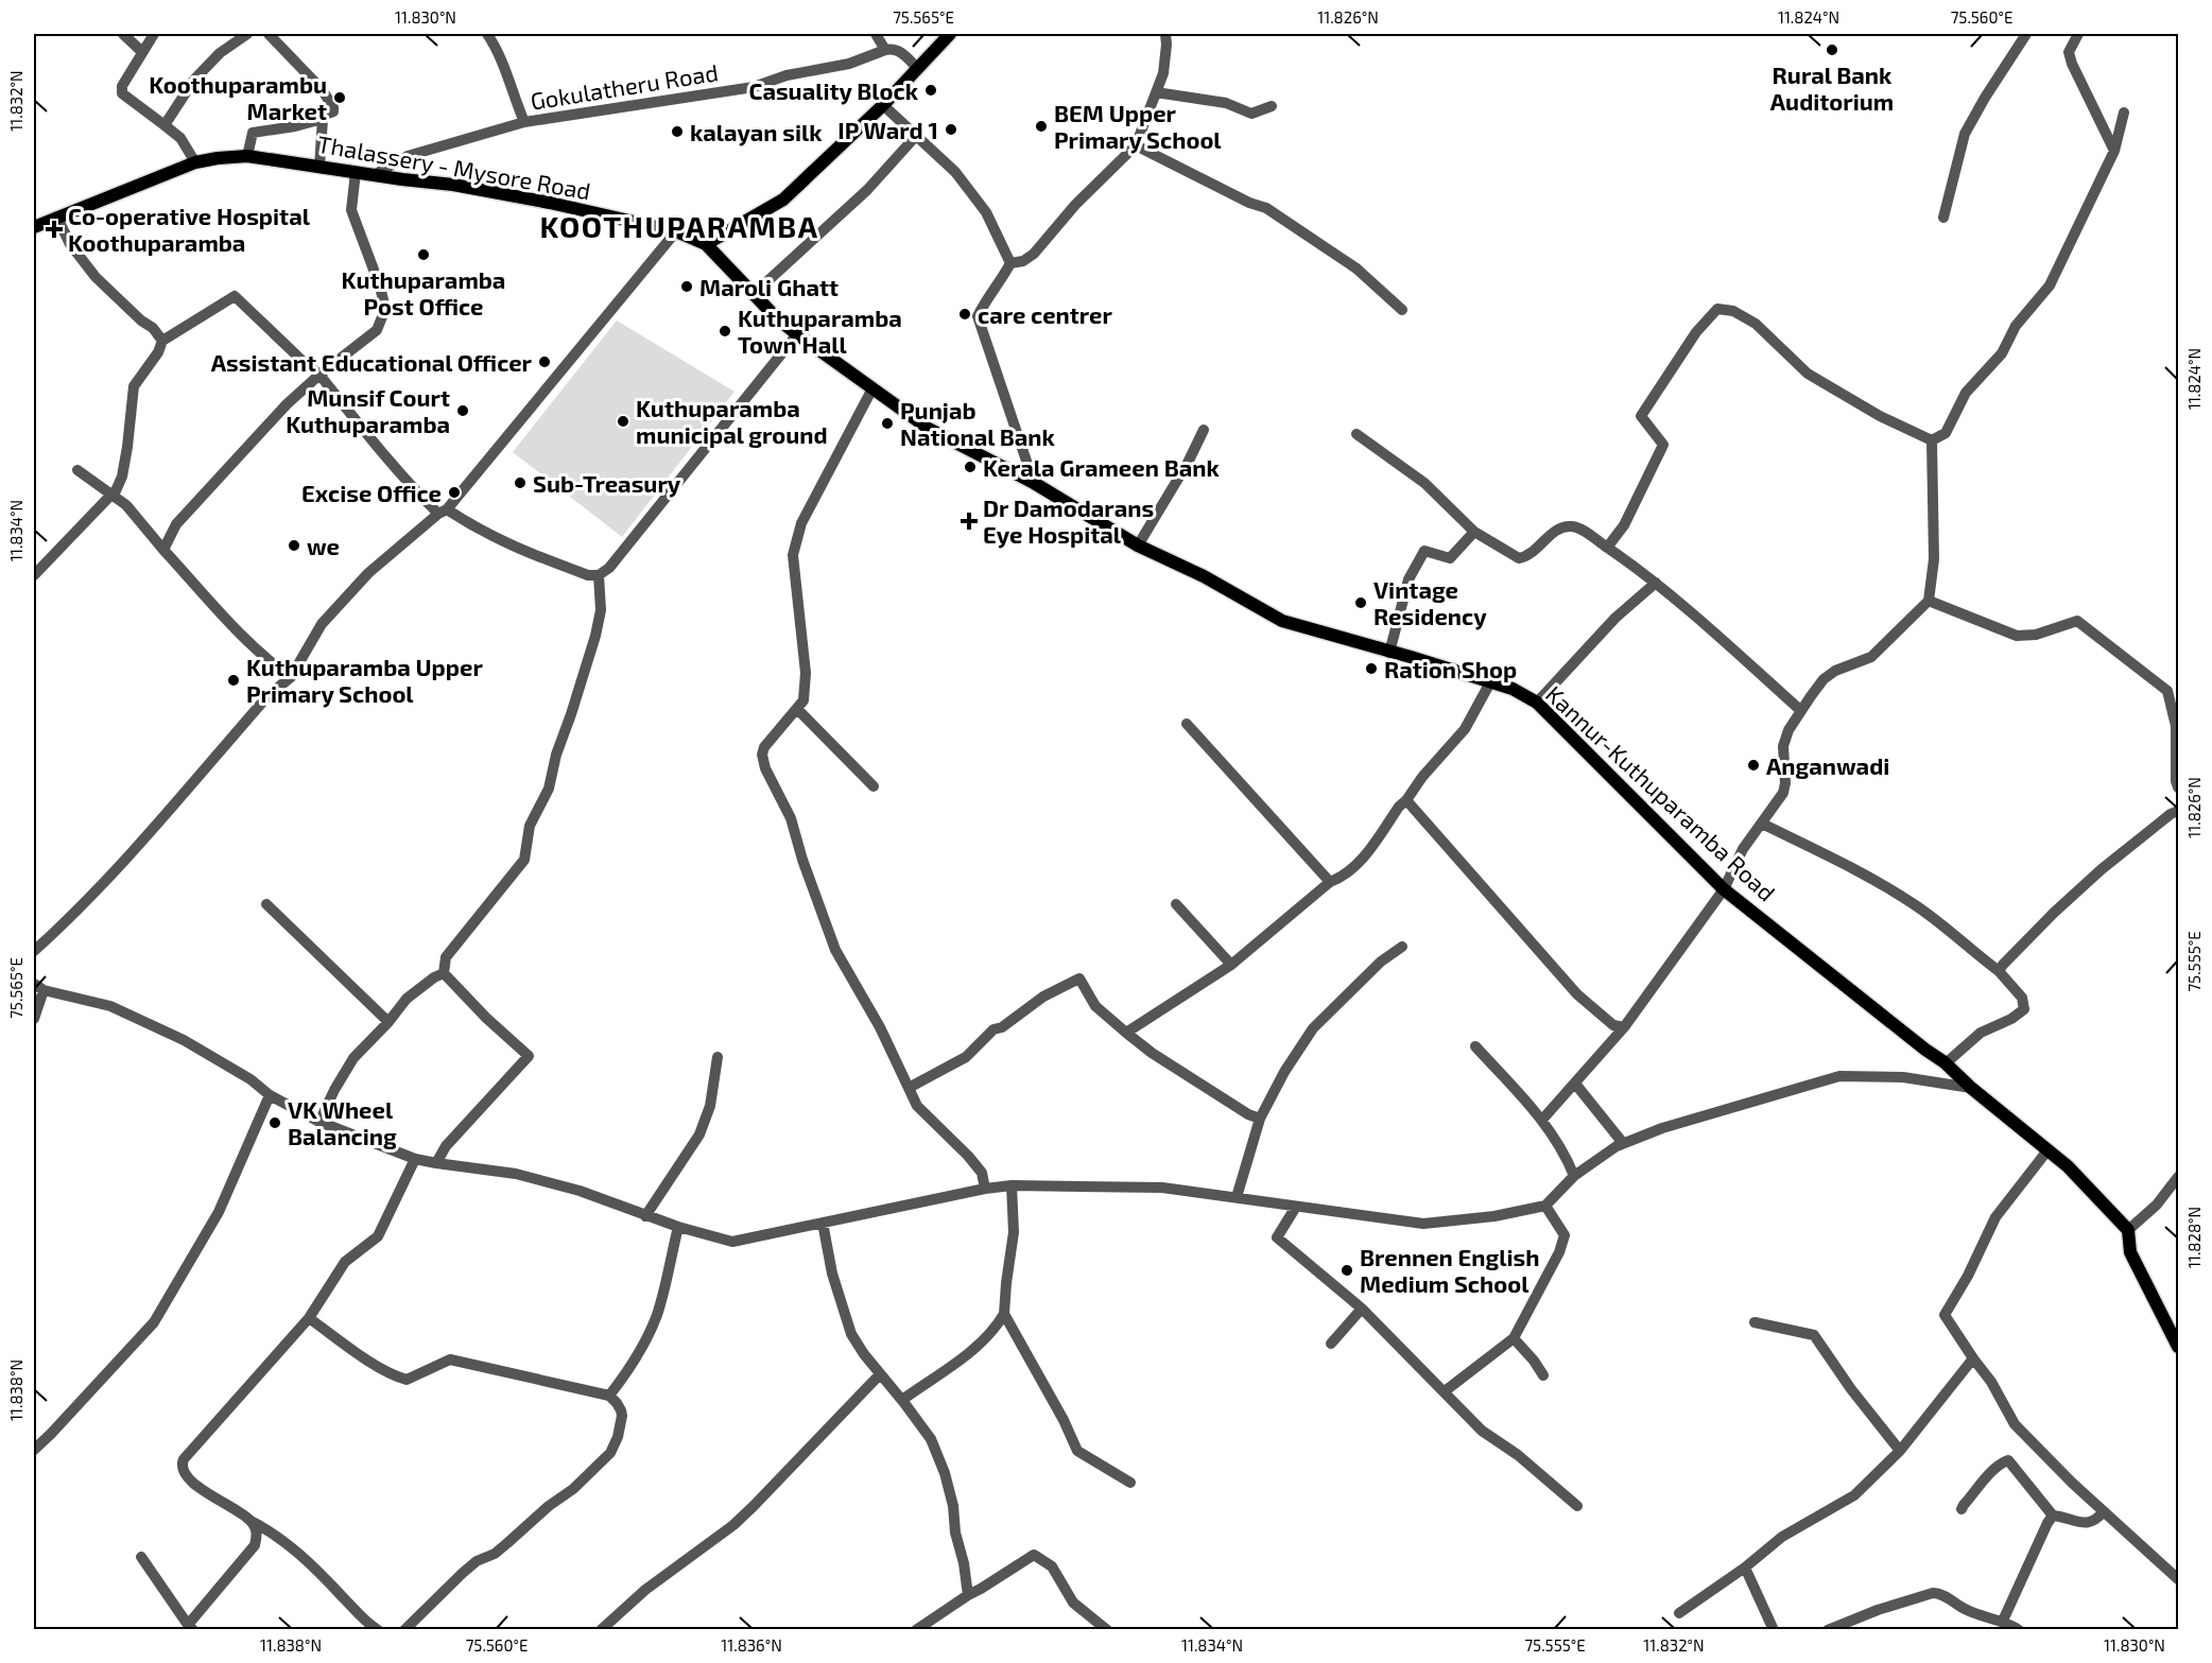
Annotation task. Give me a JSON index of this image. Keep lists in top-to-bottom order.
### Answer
{
  "streets": {
    "main road": ["Thalassery - Mysore Road", "Kannur-Kuthuparamba Road"],
    "street": ["Gokulatheru Road"]
  },
  "crossings": [
    ["Gokulatheru Road", "Thalassery - Mysore Road"],
    ["Thalassery - Mysore Road", "Kannur-Kuthuparamba Road"]
  ],
  "districts": ["KOOTHUPARAMBA"],
  "places": {
    "other": [
      "Rural Bank Auditorium",
      "Casuality Block",
      "Koothuparambu Market",
      "BEM Upper Primary School",
      "IP Ward 1",
      "kalayan silk",
      "Kuthuparamba Post Office",
      "Maroli Ghatt",
      "care centrer",
      "Kuthuparamba Town Hall",
      "Assistant Educational Officer",
      "Munsif Court Kuthuparamba",
      "Kuthuparamba municipal ground",
      "Punjab National Bank",
      "Kerala Grameen Bank",
      "Sub-Treasury",
      "Excise Office",
      "we",
      "Vintage Residency",
      "Ration Shop",
      "Kuthuparamba Upper Primary School",
      "Anganwadi",
      "VK Wheel Balancing",
      "Brennen English Medium School"
    ],
    "health": ["Co-operative Hospital Koothuparamba", "Dr Damodarans Eye Hospital"]
  },
  "coordinates": [
    "11.830°N",
    "75.565°E",
    "11.826°N",
    "11.824°N",
    "75.560°E",
    "11.832°N",
    "11.834°N",
    "75.555°E",
    "11.828°N",
    "11.838°N",
    "11.836°N"
  ]
}
